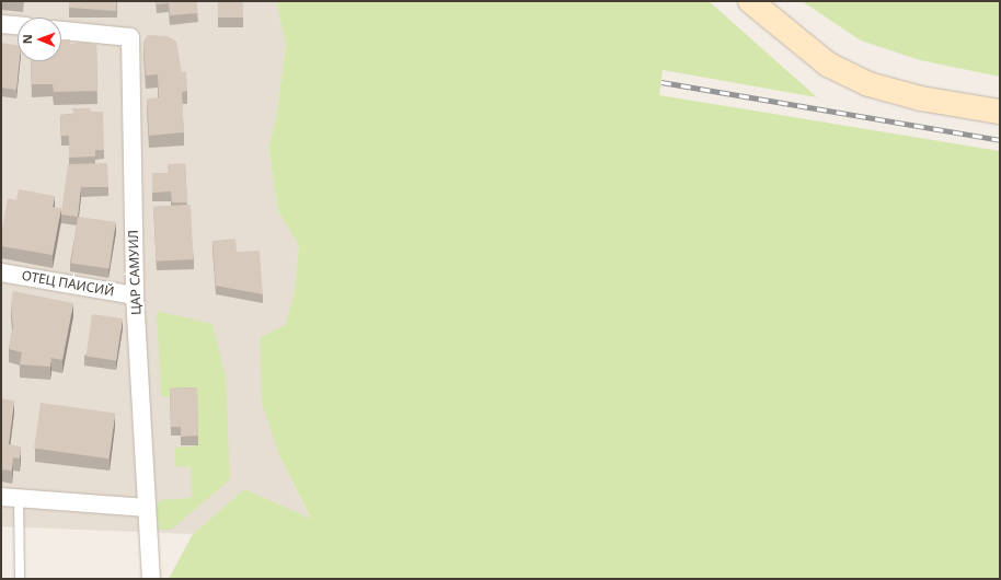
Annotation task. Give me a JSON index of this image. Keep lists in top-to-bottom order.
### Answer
{
  "streets": {
    "street": ["ЦАР САМУИЛ", "ОТЕЦ ПАИСИЙ"]
  },
  "crossings": [
    ["ЦАР САМУИЛ", "ОТЕЦ ПАИСИЙ"]
  ],
  "north": "left"
}
